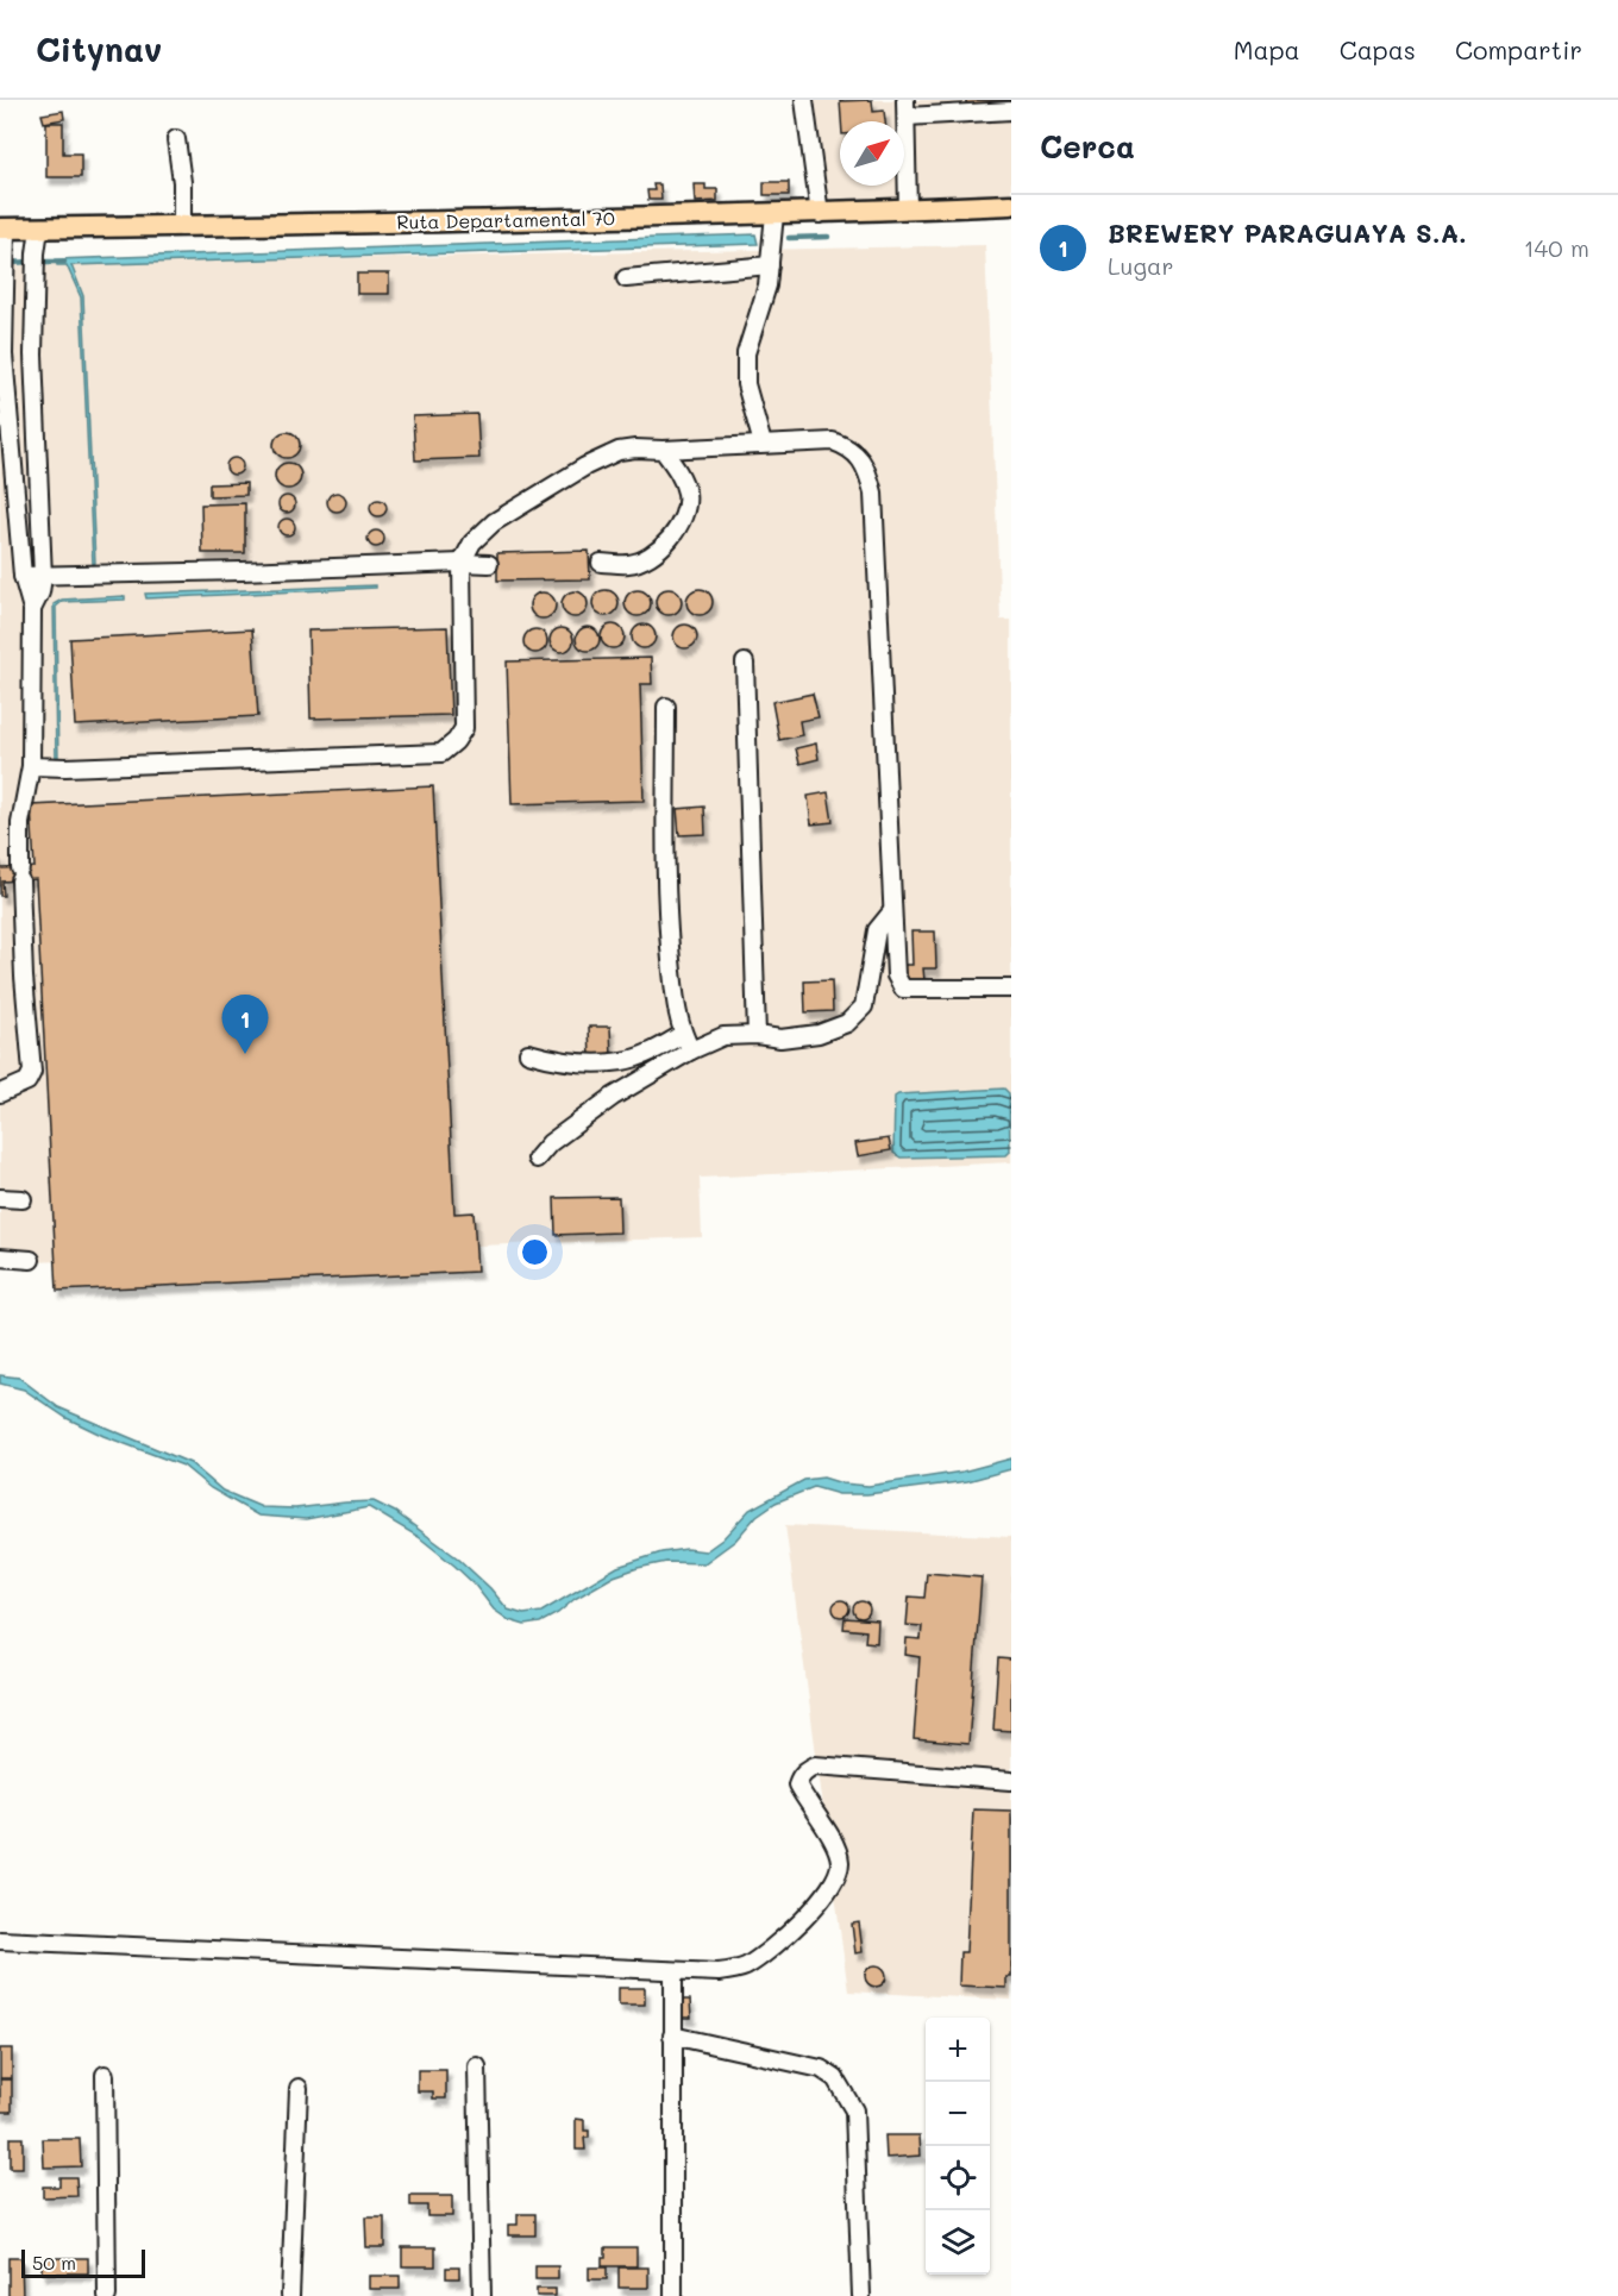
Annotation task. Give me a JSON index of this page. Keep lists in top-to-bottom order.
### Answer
{
  "streets": {
    "main road": ["Ruta Departamental 70"]
  },
  "scale_bar": "50 m",
  "north": "top right",
  "page": {
    "header": "Citynav",
    "nav": ["Mapa", "Capas", "Compartir"],
    "heading": "Cerca",
    "list": [
      {
        "mark": "1",
        "name": "BREWERY PARAGUAYA S.A.",
        "note": "Lugar",
        "value": "140 m"
      }
    ],
    "pins": "1",
    "map_buttons": ["+", "−"],
    "scale": "50 m"
  }
}
